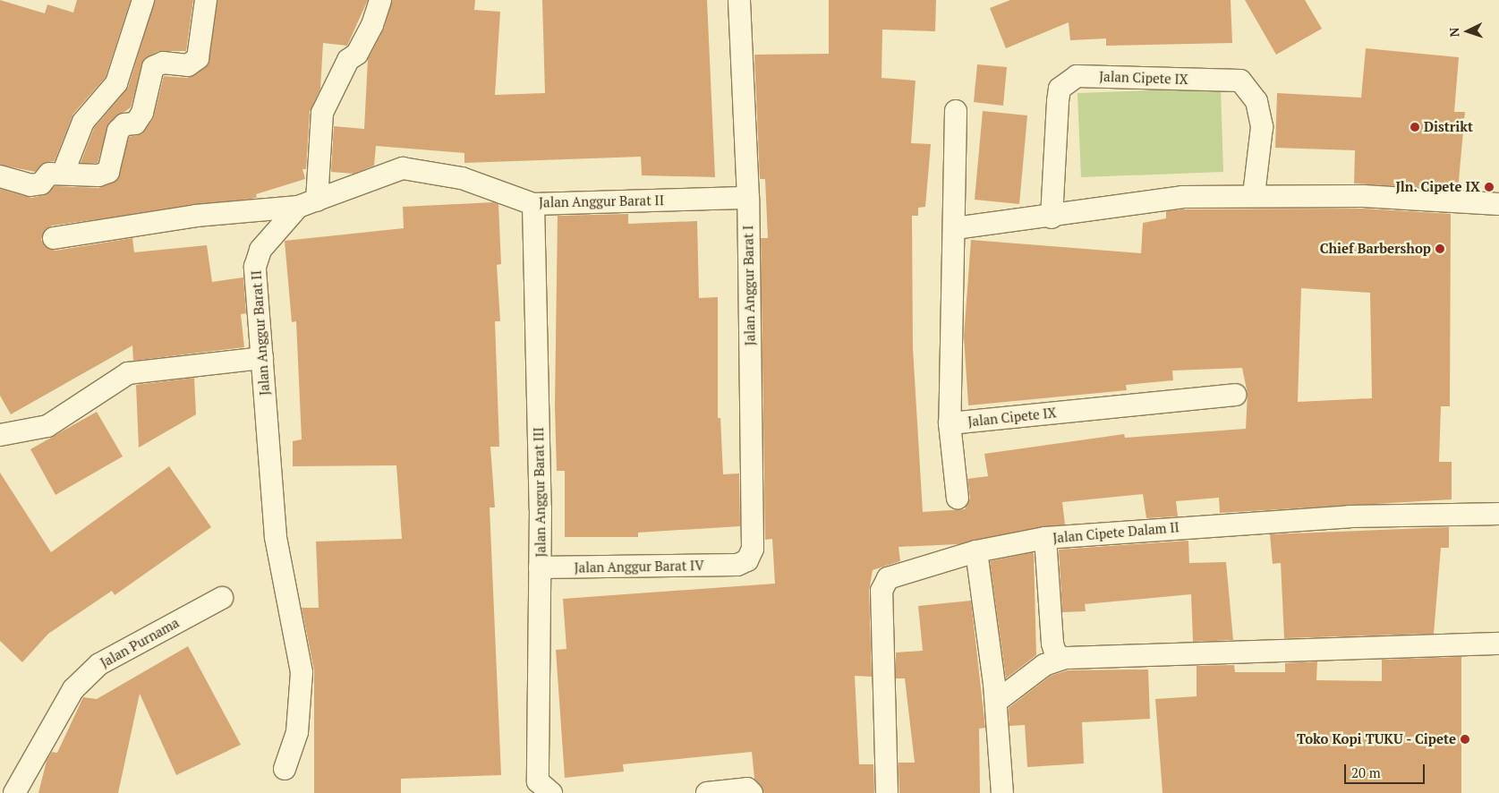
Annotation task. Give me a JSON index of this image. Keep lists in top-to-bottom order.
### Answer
{
  "streets": {
    "street": [
      "Jalan Cipete IX",
      "Jalan Anggur Barat II",
      "Jalan Anggur Barat I",
      "Jalan Anggur Barat III",
      "Jalan Cipete Dalam II",
      "Jalan Anggur Barat IV",
      "Jalan Purnama"
    ]
  },
  "crossings": [
    ["Jalan Anggur Barat II", "Jalan Anggur Barat I"],
    ["Jalan Anggur Barat II", "Jalan Anggur Barat III"],
    ["Jalan Anggur Barat I", "Jalan Anggur Barat IV"],
    ["Jalan Anggur Barat III", "Jalan Anggur Barat IV"]
  ],
  "places": [
    "Distrikt",
    "Jln. Cipete IX",
    "Chief Barbershop",
    "Toko Kopi TUKU - Cipete"
  ],
  "scale_bar": "20 m",
  "north": "left"
}
